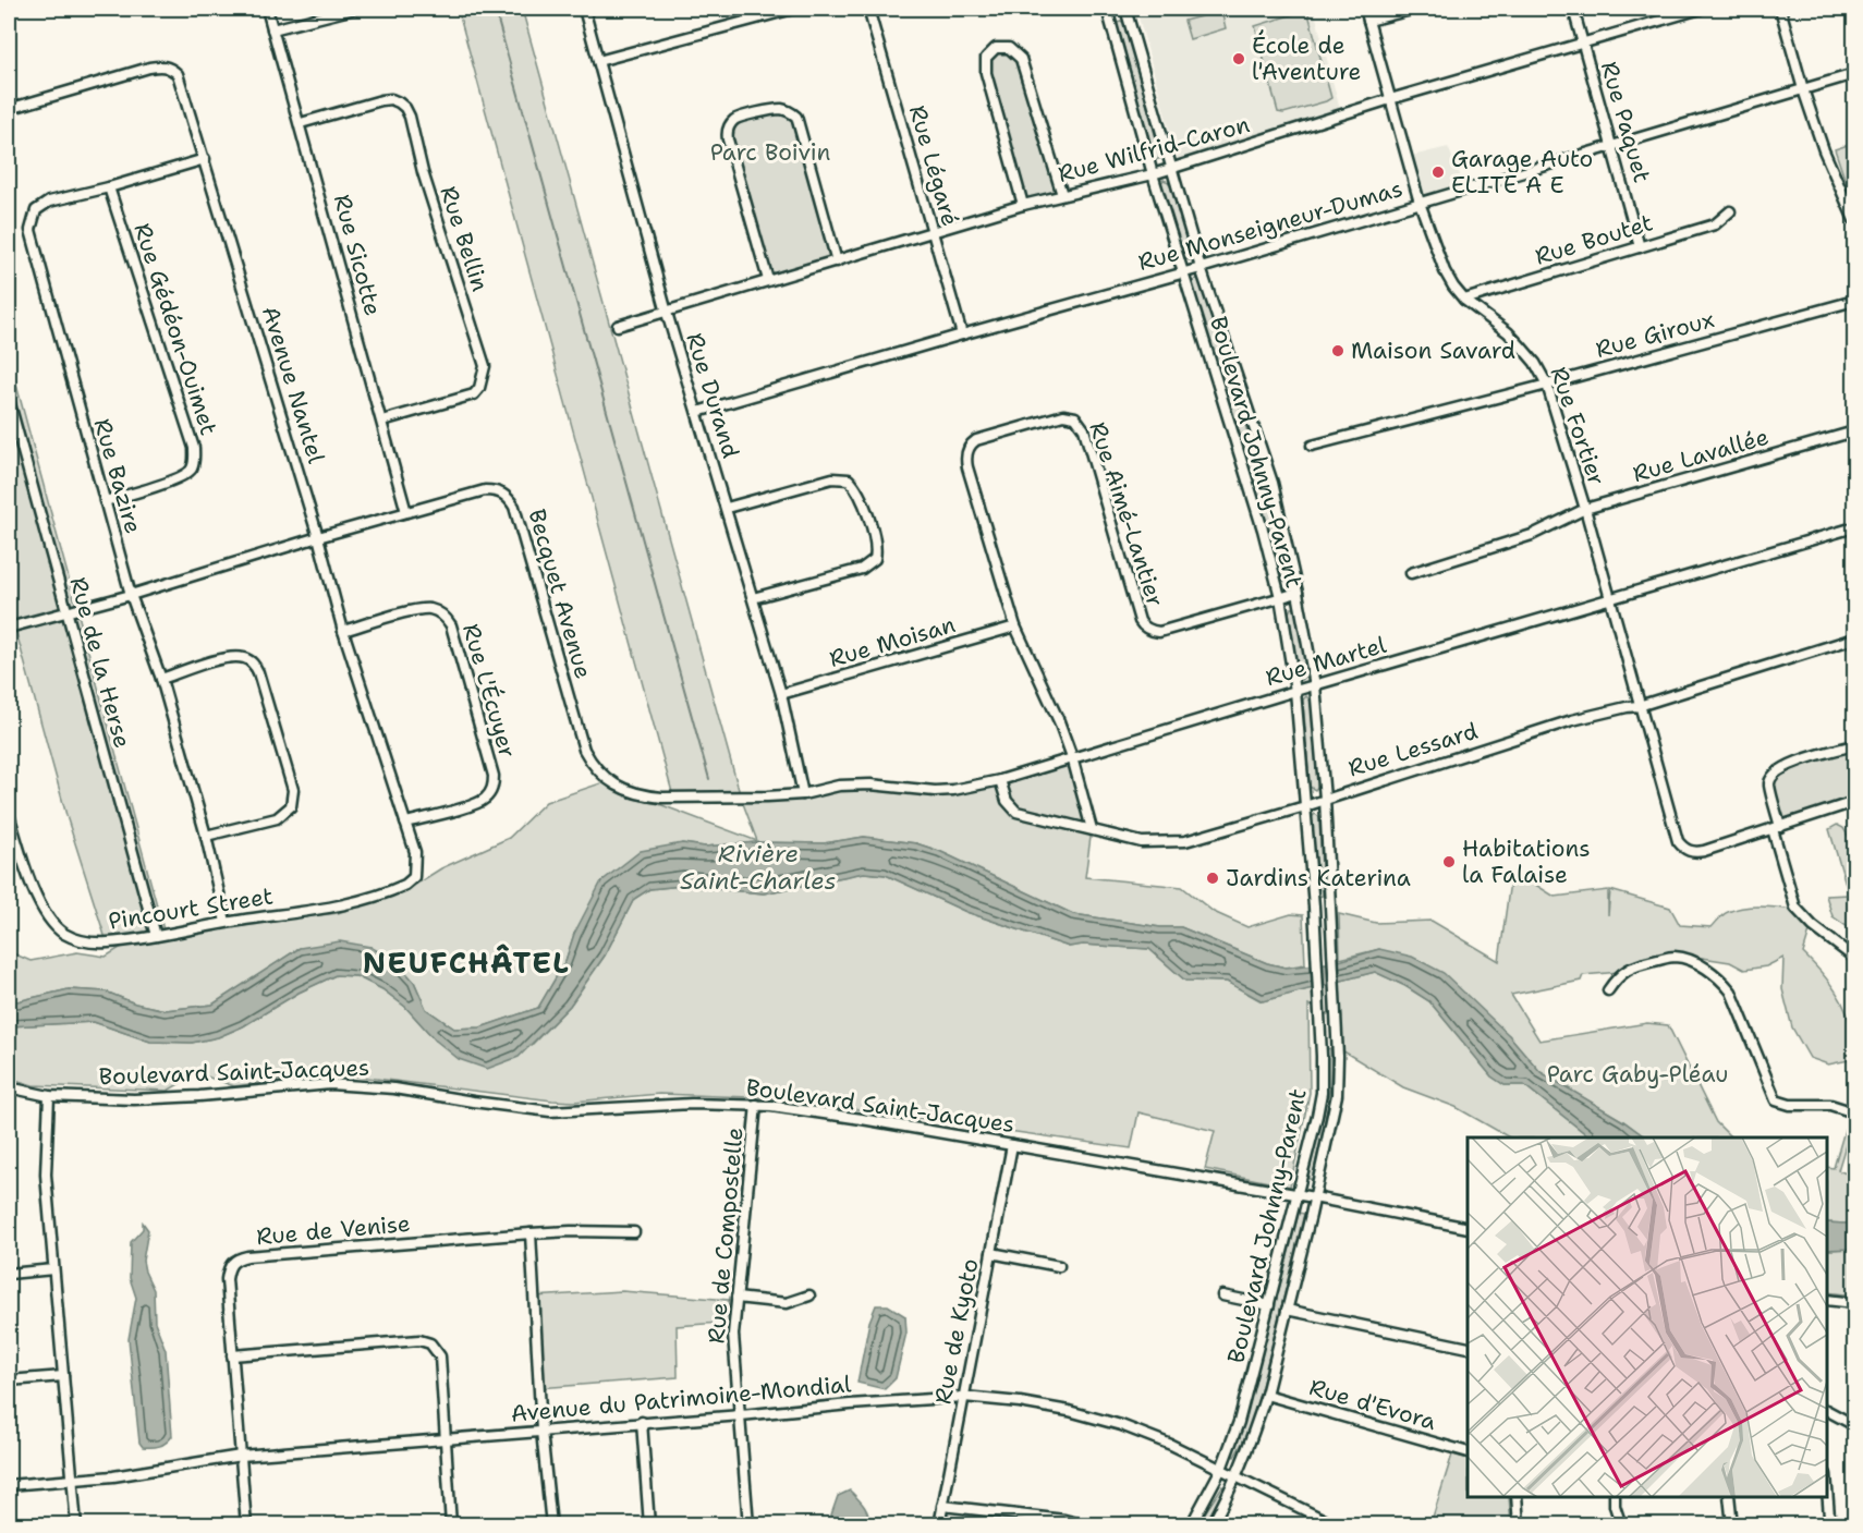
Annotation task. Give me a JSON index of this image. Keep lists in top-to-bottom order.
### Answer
{
  "streets": {
    "street": [
      "Rue Paquet",
      "Rue Wilfrid-Caron",
      "Rue Légaré",
      "Rue Monseigneur-Dumas",
      "Rue Bellin",
      "Rue Boutet",
      "Rue Sicotte",
      "Rue Gédéon-Ouimet",
      "Rue Giroux",
      "Avenue Nantel",
      "Rue Durand",
      "Rue Fortier",
      "Boulevard Johnny-Parent",
      "Rue Lavallée",
      "Rue Bazire",
      "Rue Aimé-Lantier",
      "Becquet Avenue",
      "Rue Moisan",
      "Rue Martel",
      "Rue de la Herse",
      "Rue L'Écuyer",
      "Rue Lessard",
      "Pincourt Street",
      "Boulevard Saint-Jacques",
      "Rue de Venise",
      "Rue de Compostelle",
      "Rue de Kyoto",
      "Avenue du Patrimoine-Mondial",
      "Rue d'Evora"
    ]
  },
  "crossings": [
    ["Rue Paquet", "Rue Wilfrid-Caron"],
    ["Rue Paquet", "Rue Monseigneur-Dumas"],
    ["Rue Paquet", "Rue Boutet"],
    ["Rue Wilfrid-Caron", "Rue Légaré"],
    ["Rue Wilfrid-Caron", "Rue Durand"],
    ["Rue Wilfrid-Caron", "Rue Fortier"],
    ["Rue Wilfrid-Caron", "Boulevard Johnny-Parent"],
    ["Rue Légaré", "Rue Monseigneur-Dumas"],
    ["Rue Monseigneur-Dumas", "Rue Durand"],
    ["Rue Monseigneur-Dumas", "Rue Fortier"],
    ["Rue Monseigneur-Dumas", "Boulevard Johnny-Parent"],
    ["Rue Bellin", "Rue Sicotte"],
    ["Rue Boutet", "Rue Fortier"],
    ["Rue Sicotte", "Becquet Avenue"],
    ["Rue Gédéon-Ouimet", "Rue Bazire"],
    ["Rue Giroux", "Rue Fortier"],
    ["Avenue Nantel", "Rue Bazire"],
    ["Avenue Nantel", "Becquet Avenue"],
    ["Avenue Nantel", "Rue L'Écuyer"],
    ["Avenue Nantel", "Pincourt Street"],
    ["Rue Durand", "Becquet Avenue"],
    ["Rue Durand", "Rue Moisan"],
    ["Rue Durand", "Rue Martel"],
    ["Rue Fortier", "Rue Lavallée"],
    ["Rue Fortier", "Rue Martel"],
    ["Rue Fortier", "Rue Lessard"],
    ["Boulevard Johnny-Parent", "Rue Aimé-Lantier"],
    ["Boulevard Johnny-Parent", "Rue Martel"],
    ["Boulevard Johnny-Parent", "Rue Lessard"],
    ["Boulevard Johnny-Parent", "Boulevard Saint-Jacques"],
    ["Boulevard Johnny-Parent", "Avenue du Patrimoine-Mondial"],
    ["Boulevard Johnny-Parent", "Rue d'Evora"],
    ["Rue Bazire", "Becquet Avenue"],
    ["Rue Bazire", "Pincourt Street"],
    ["Rue Aimé-Lantier", "Rue Moisan"],
    ["Rue Aimé-Lantier", "Rue Martel"],
    ["Rue Aimé-Lantier", "Rue Lessard"],
    ["Becquet Avenue", "Rue Martel"],
    ["Becquet Avenue", "Rue de la Herse"],
    ["Rue Martel", "Rue Lessard"],
    ["Rue de la Herse", "Pincourt Street"],
    ["Boulevard Saint-Jacques", "Rue de Compostelle"],
    ["Boulevard Saint-Jacques", "Rue de Kyoto"],
    ["Rue de Venise", "Avenue du Patrimoine-Mondial"],
    ["Rue de Compostelle", "Avenue du Patrimoine-Mondial"],
    ["Rue de Kyoto", "Avenue du Patrimoine-Mondial"]
  ],
  "districts": ["NEUFCHÂTEL"],
  "water": ["Rivière Saint-Charles"],
  "parks": ["Parc Boivin", "Parc Gaby-Pléau"],
  "places": [
    "École de l'Aventure",
    "Garage Auto ELITE A E",
    "Maison Savard",
    "Habitations la Falaise",
    "Jardins Katerina"
  ]
}
